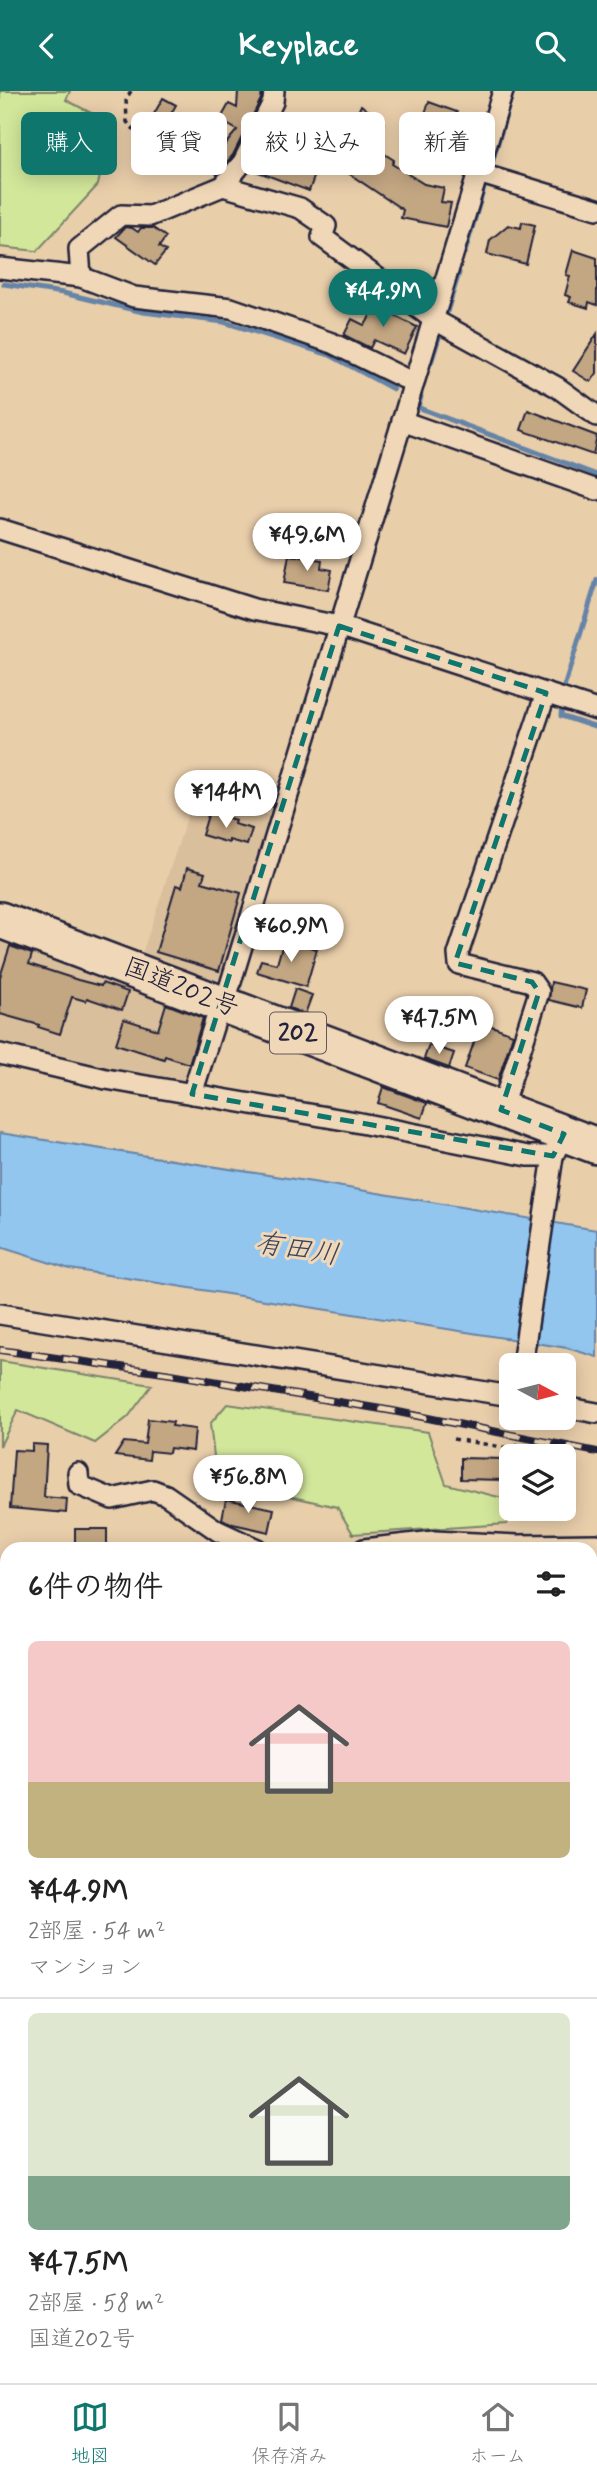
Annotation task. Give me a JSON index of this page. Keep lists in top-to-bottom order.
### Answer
{
  "streets": {
    "highway": ["国道202号", "202"]
  },
  "water": ["有田川"],
  "north": "right",
  "page": {
    "header": "Keyplace",
    "chip": [
      "購入",
      "賃貸",
      "絞り込み",
      "新着"
    ],
    "price": [
      "¥44.9M",
      "¥49.6M",
      "¥144M",
      "¥60.9M",
      "¥47.5M",
      "¥56.8M"
    ],
    "heading": "6件の物件",
    "list": [
      {
        "name": "¥44.9M",
        "note": "2部屋 · 54 m² · マンション"
      },
      {
        "name": "¥47.5M",
        "note": "2部屋 · 58 m² · 国道202号"
      }
    ],
    "tabs": ["地図", "保存済み", "ホーム"]
  }
}
